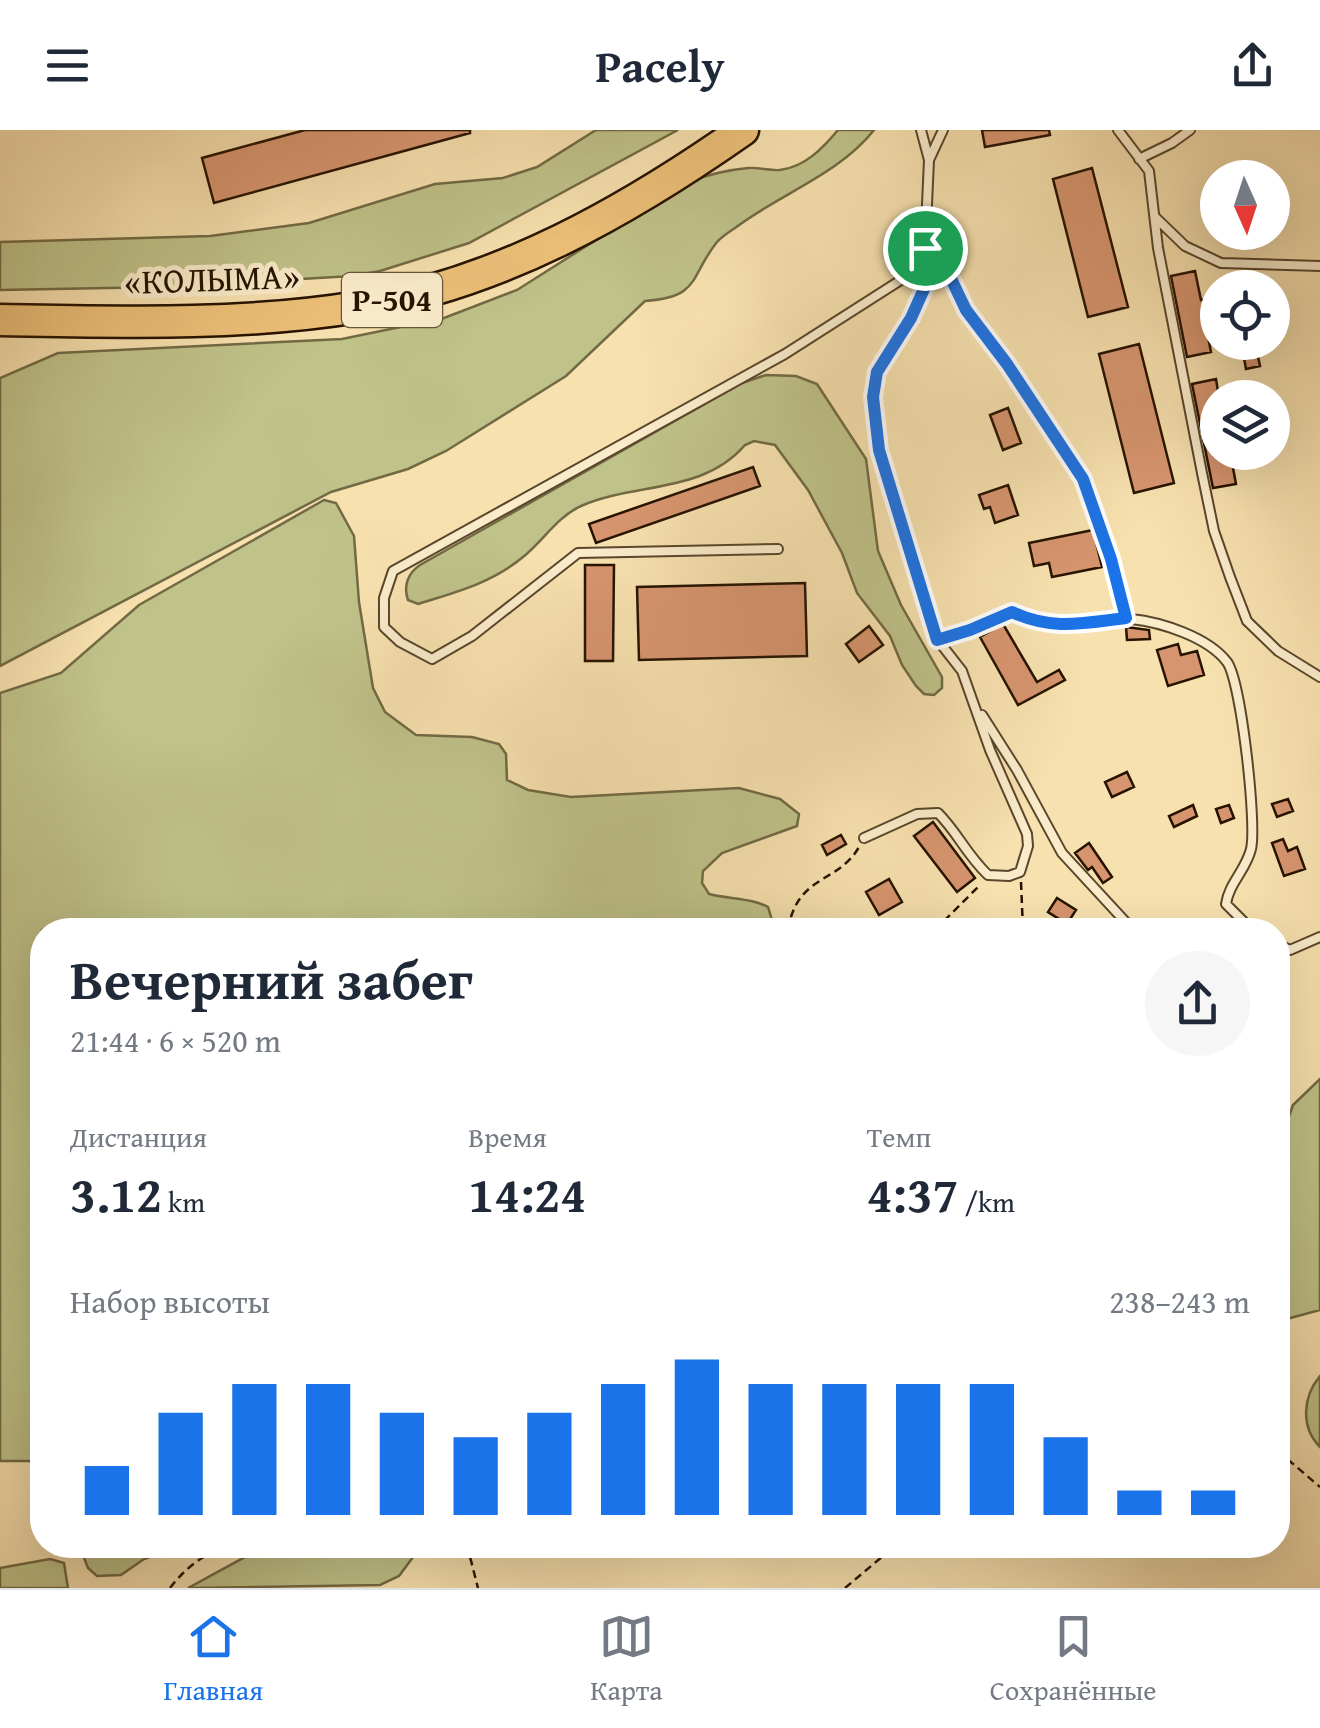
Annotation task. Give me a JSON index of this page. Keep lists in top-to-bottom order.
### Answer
{
  "streets": {
    "highway": ["«КОЛЫМА»", "Р-504"]
  },
  "north": "bottom",
  "page": {
    "header": "Pacely",
    "heading": ["Вечерний забег", "21:44 · 6 × 520 m"],
    "stats": [
      ["Дистанция", "3.12 km"],
      ["Время", "14:24"],
      ["Темп", "4:37 /km"]
    ],
    "chart": ["Набор высоты", "238–243 m"],
    "tabs": ["Главная", "Карта", "Сохранённые"]
  }
}
